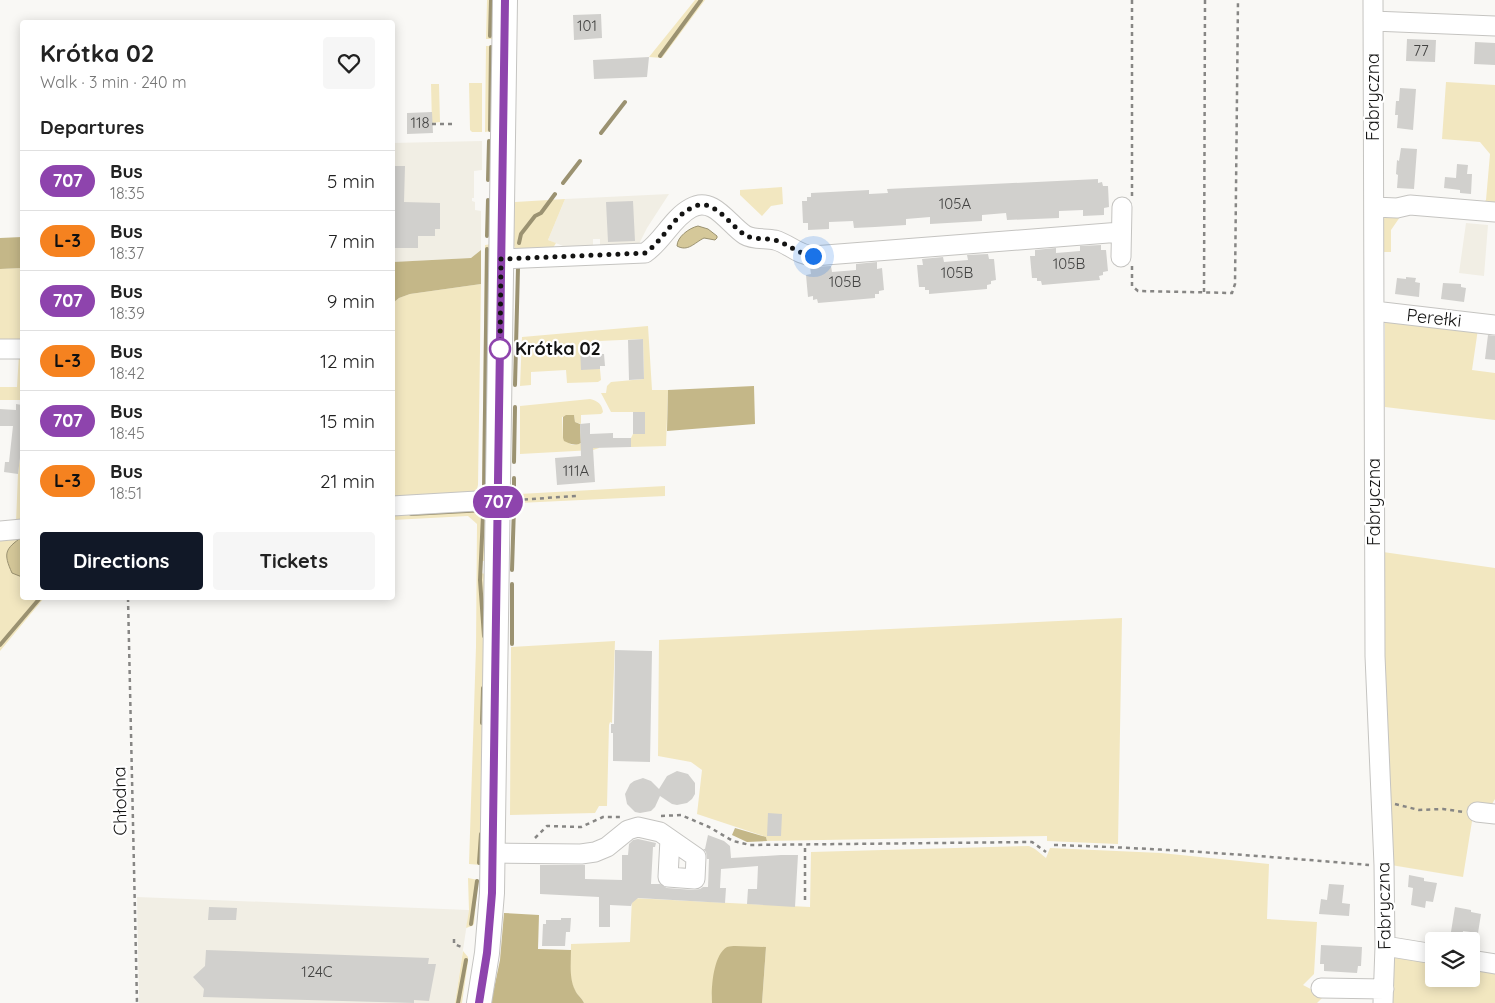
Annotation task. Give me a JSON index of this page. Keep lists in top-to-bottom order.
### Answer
{
  "streets": {
    "street": ["Fabryczna", "Perełki"],
    "path": ["Chłodna"]
  },
  "crossings": [
    ["Fabryczna", "Perełki"]
  ],
  "places": ["Krótka 02"],
  "lines": ["bus line 707"],
  "house_numbers": [
    "101",
    "77",
    "118",
    "105A",
    "105B",
    "105B",
    "105B",
    "111A",
    "124C"
  ],
  "page": {
    "on_map": "707",
    "heading": [
      ["Krótka 02", "Walk · 3 min · 240 m"],
      "Departures"
    ],
    "list": [
      {
        "mark": "707",
        "name": "Bus",
        "note": "18:35",
        "value": "5 min"
      },
      {
        "mark": "L-3",
        "name": "Bus",
        "note": "18:37",
        "value": "7 min"
      },
      {
        "mark": "707",
        "name": "Bus",
        "note": "18:39",
        "value": "9 min"
      },
      {
        "mark": "L-3",
        "name": "Bus",
        "note": "18:42",
        "value": "12 min"
      },
      {
        "mark": "707",
        "name": "Bus",
        "note": "18:45",
        "value": "15 min"
      },
      {
        "mark": "L-3",
        "name": "Bus",
        "note": "18:51",
        "value": "21 min"
      }
    ],
    "buttons": ["Directions", "Tickets"]
  }
}
